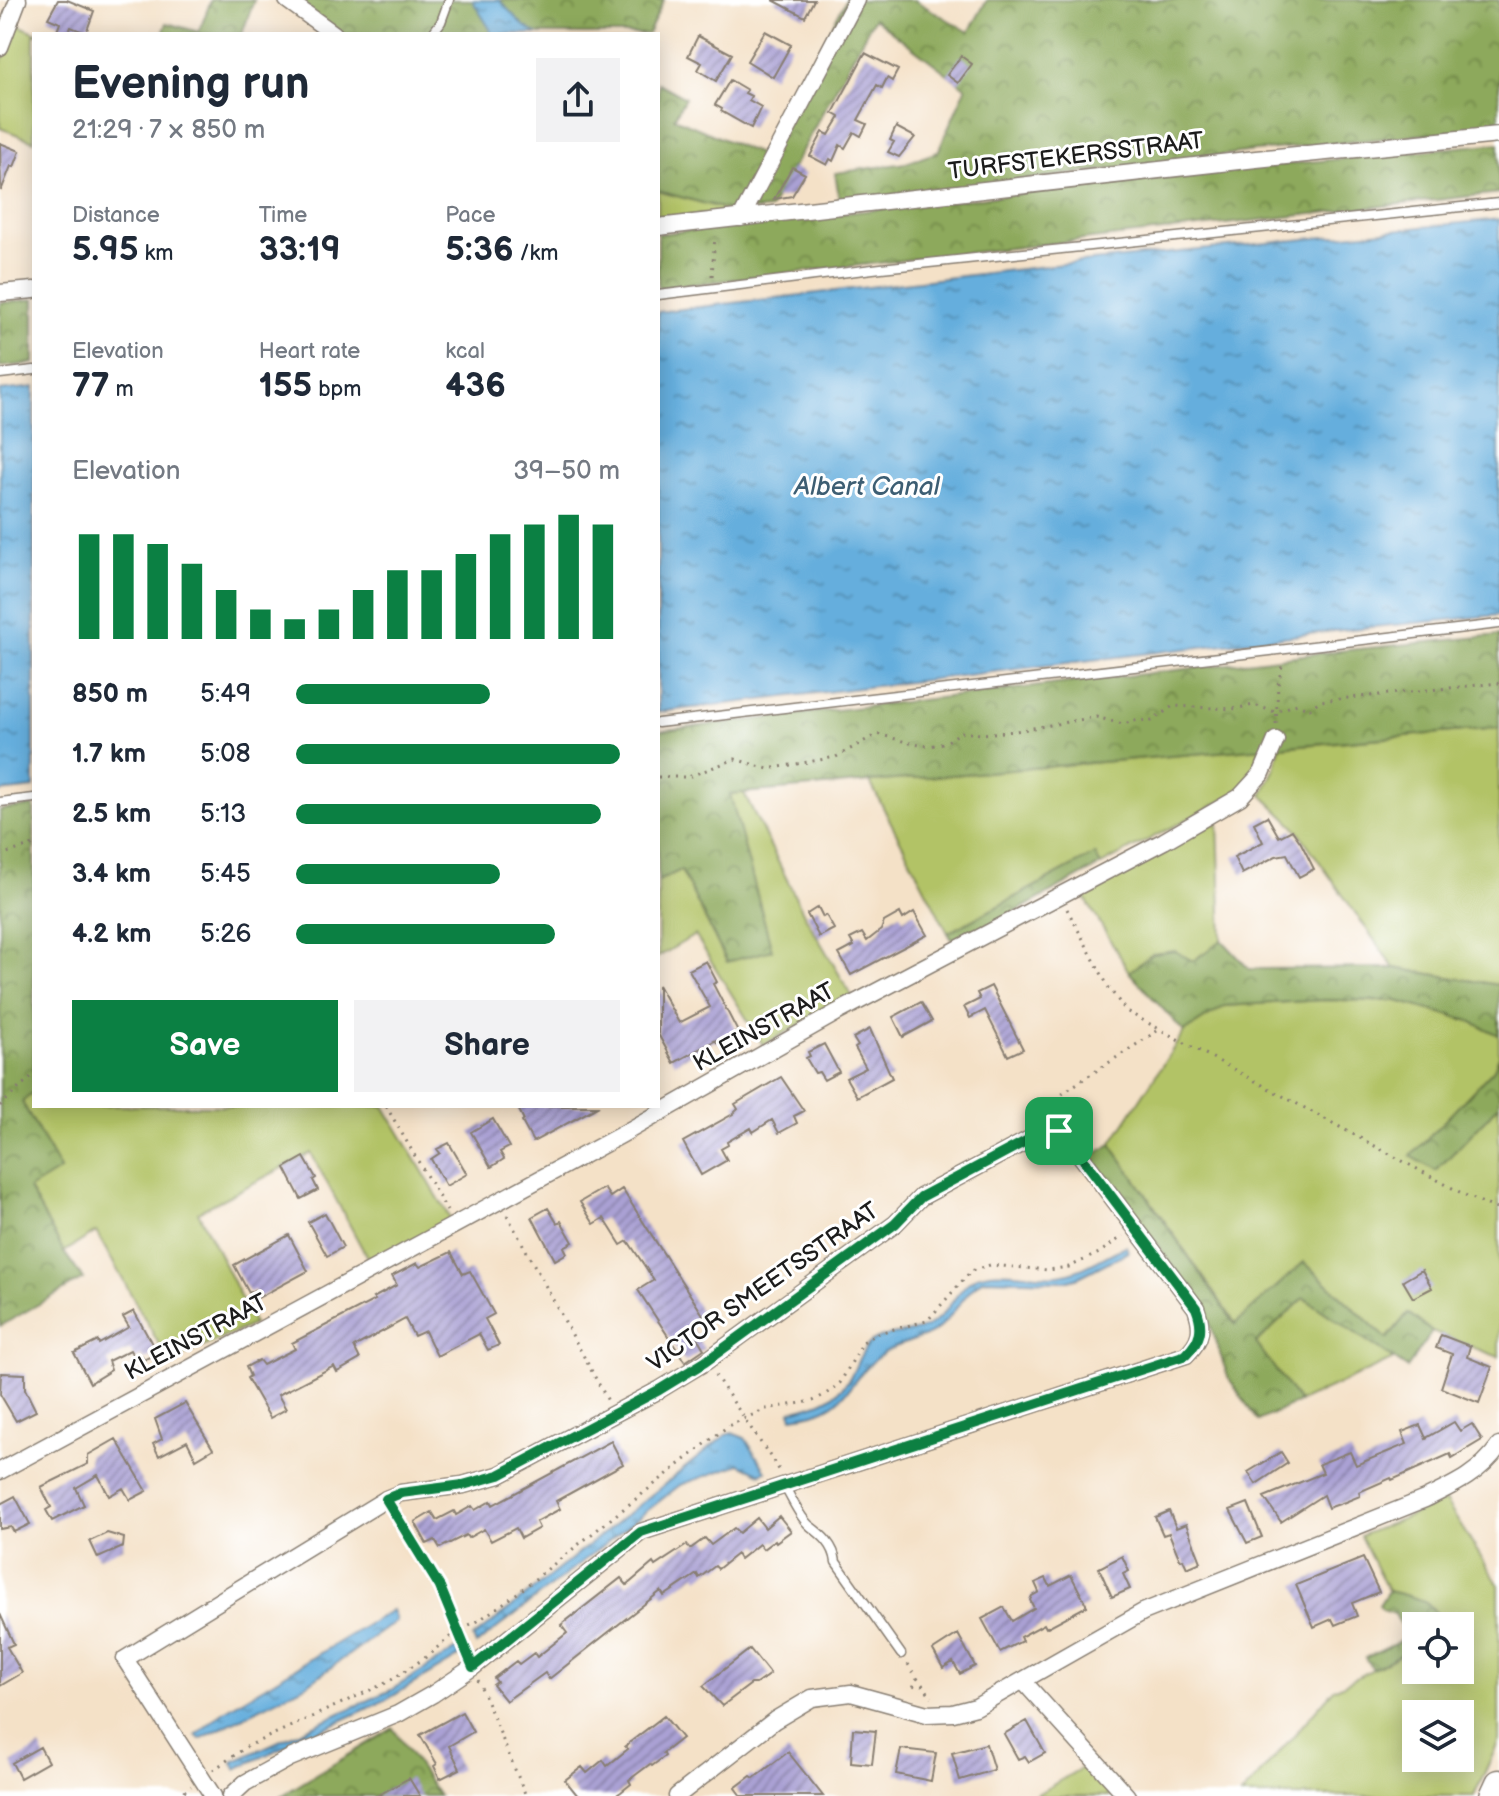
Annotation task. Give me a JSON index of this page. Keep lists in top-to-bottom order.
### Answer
{
  "streets": {
    "street": ["TURFSTEKERSSTRAAT", "KLEINSTRAAT", "VICTOR SMEETSSTRAAT"]
  },
  "water": ["Albert Canal"],
  "page": {
    "heading": ["Evening run", "21:29 · 7 × 850 m"],
    "stats": [
      ["Distance", "5.95 km"],
      ["Time", "33:19"],
      ["Pace", "5:36 /km"],
      ["Elevation", "77 m"],
      ["Heart rate", "155 bpm"],
      ["kcal", "436"]
    ],
    "chart": ["Elevation", "39–50 m"],
    "list": [
      {
        "name": "850 m",
        "note": "5:49"
      },
      {
        "name": "1.7 km",
        "note": "5:08"
      },
      {
        "name": "2.5 km",
        "note": "5:13"
      },
      {
        "name": "3.4 km",
        "note": "5:45"
      },
      {
        "name": "4.2 km",
        "note": "5:26"
      }
    ],
    "buttons": ["Save", "Share"]
  }
}
